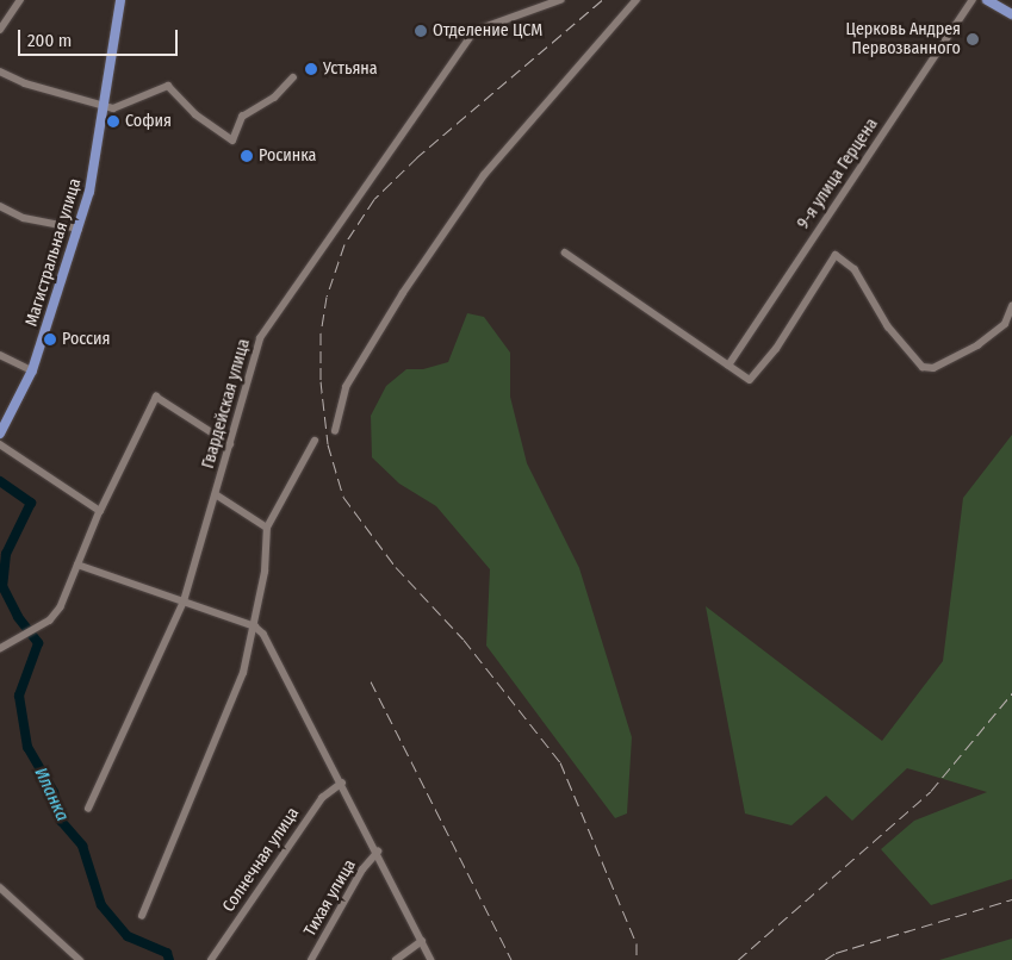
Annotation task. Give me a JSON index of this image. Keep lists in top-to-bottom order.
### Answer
{
  "streets": {
    "main road": ["Магистральная улица"],
    "street": [
      "9-я улица Герцена",
      "Гвардейская улица",
      "Солнечная улица",
      "Тихая улица"
    ]
  },
  "water": ["Иланка"],
  "places": [
    "Отделение ЦСМ",
    "Церковь Андрея Первозванного",
    "Устьяна",
    "София",
    "Росинка",
    "Россия"
  ],
  "scale_bar": "200 m"
}
